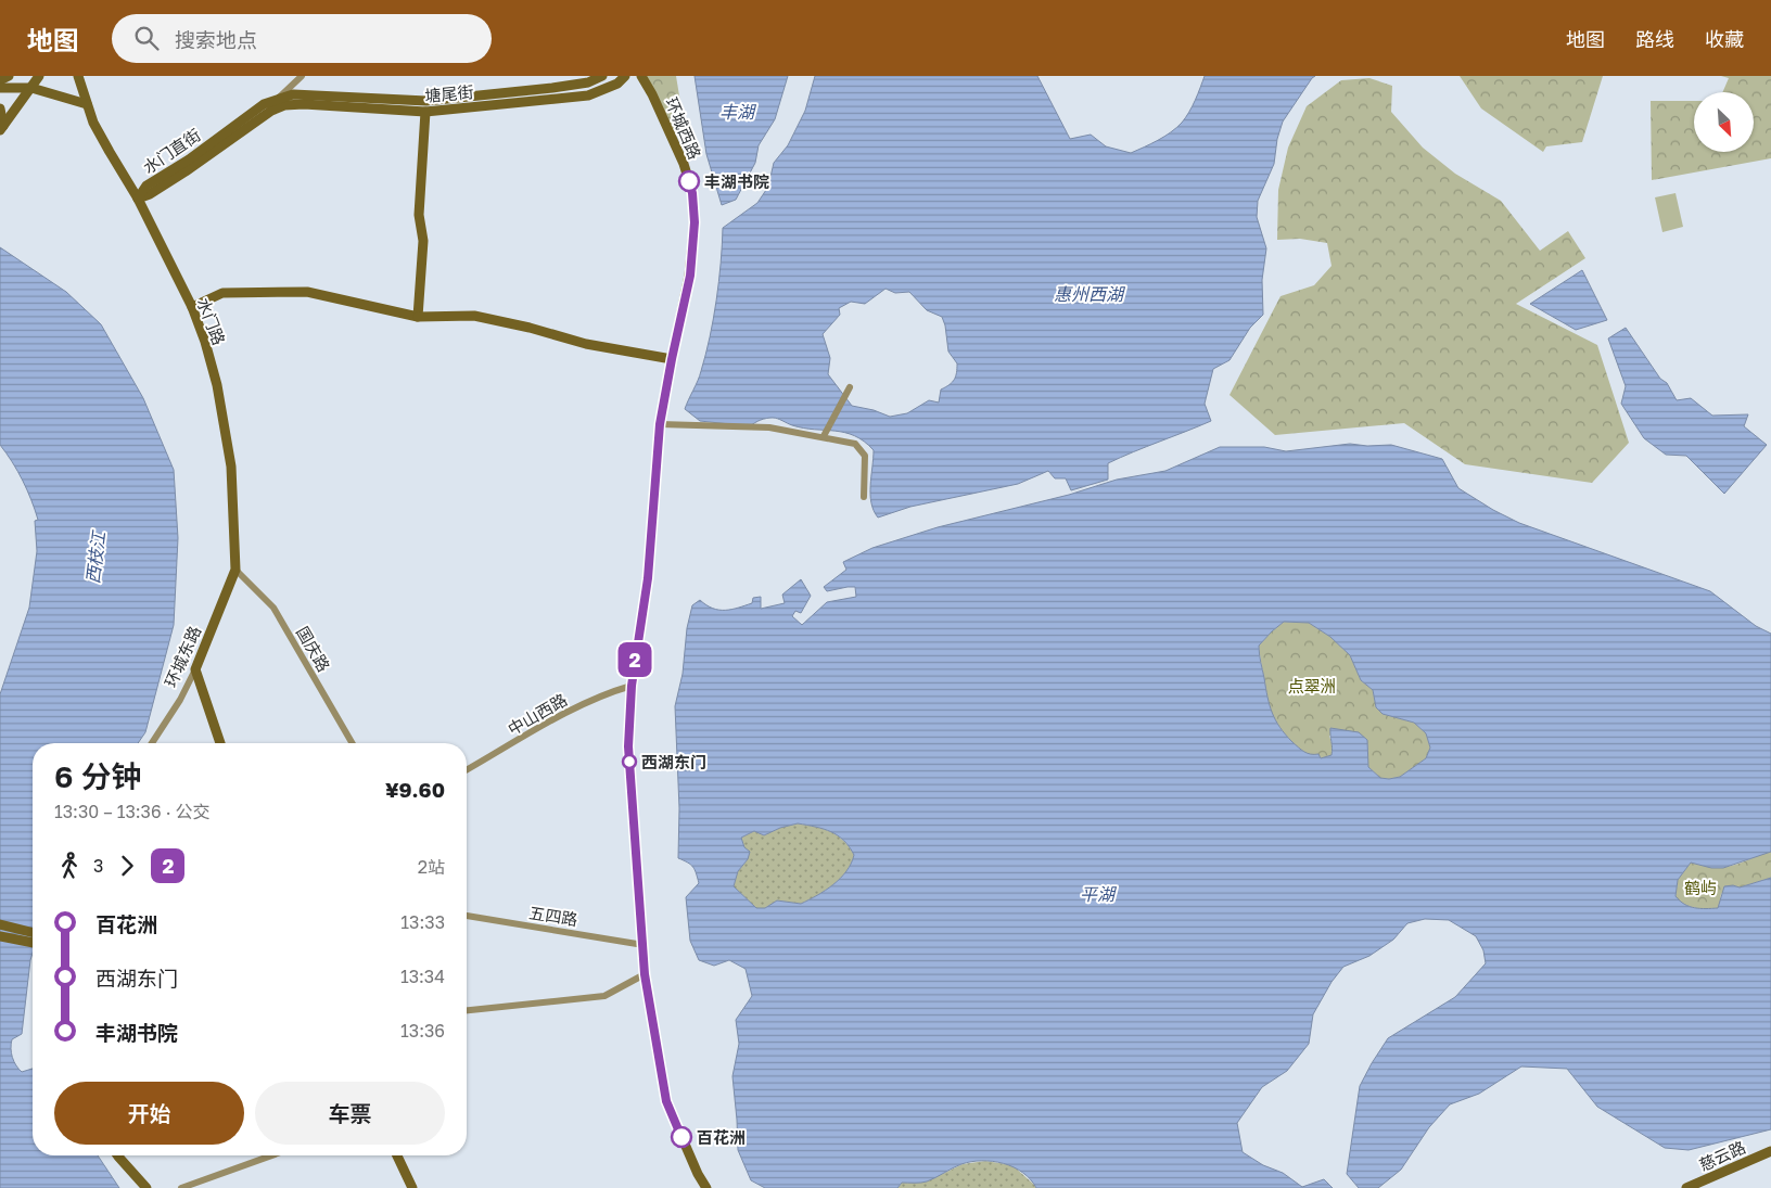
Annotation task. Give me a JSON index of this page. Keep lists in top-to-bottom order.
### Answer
{
  "streets": {
    "street": [
      "塘尾街",
      "环城西路",
      "水门直街",
      "水门路",
      "国庆路",
      "环城东路",
      "中山西路",
      "五四路",
      "慈云路"
    ]
  },
  "crossings": [
    ["塘尾街", "水门直街"],
    ["环城西路", "中山西路"],
    ["环城西路", "五四路"],
    ["水门直街", "水门路"],
    ["水门路", "国庆路"],
    ["水门路", "环城东路"],
    ["国庆路", "环城东路"]
  ],
  "water": [
    "丰湖",
    "惠州西湖",
    "西枝江",
    "平湖"
  ],
  "parks": ["点翠洲", "鹤屿"],
  "places": ["丰湖书院", "西湖东门", "百花洲"],
  "lines": ["bus line 2"],
  "north": "bottom right",
  "page": {
    "header": "地图",
    "search": "搜索地点",
    "nav": ["地图", "路线", "收藏"],
    "on_map": "2",
    "heading": ["6 分钟", "13:30 – 13:36 · 公交", "¥9.60"],
    "legs": ["3", "2", "2站"],
    "list": [
      {
        "name": "百花洲",
        "value": "13:33"
      },
      {
        "name": "西湖东门",
        "value": "13:34"
      },
      {
        "name": "丰湖书院",
        "value": "13:36"
      }
    ],
    "buttons": ["开始", "车票"]
  }
}
